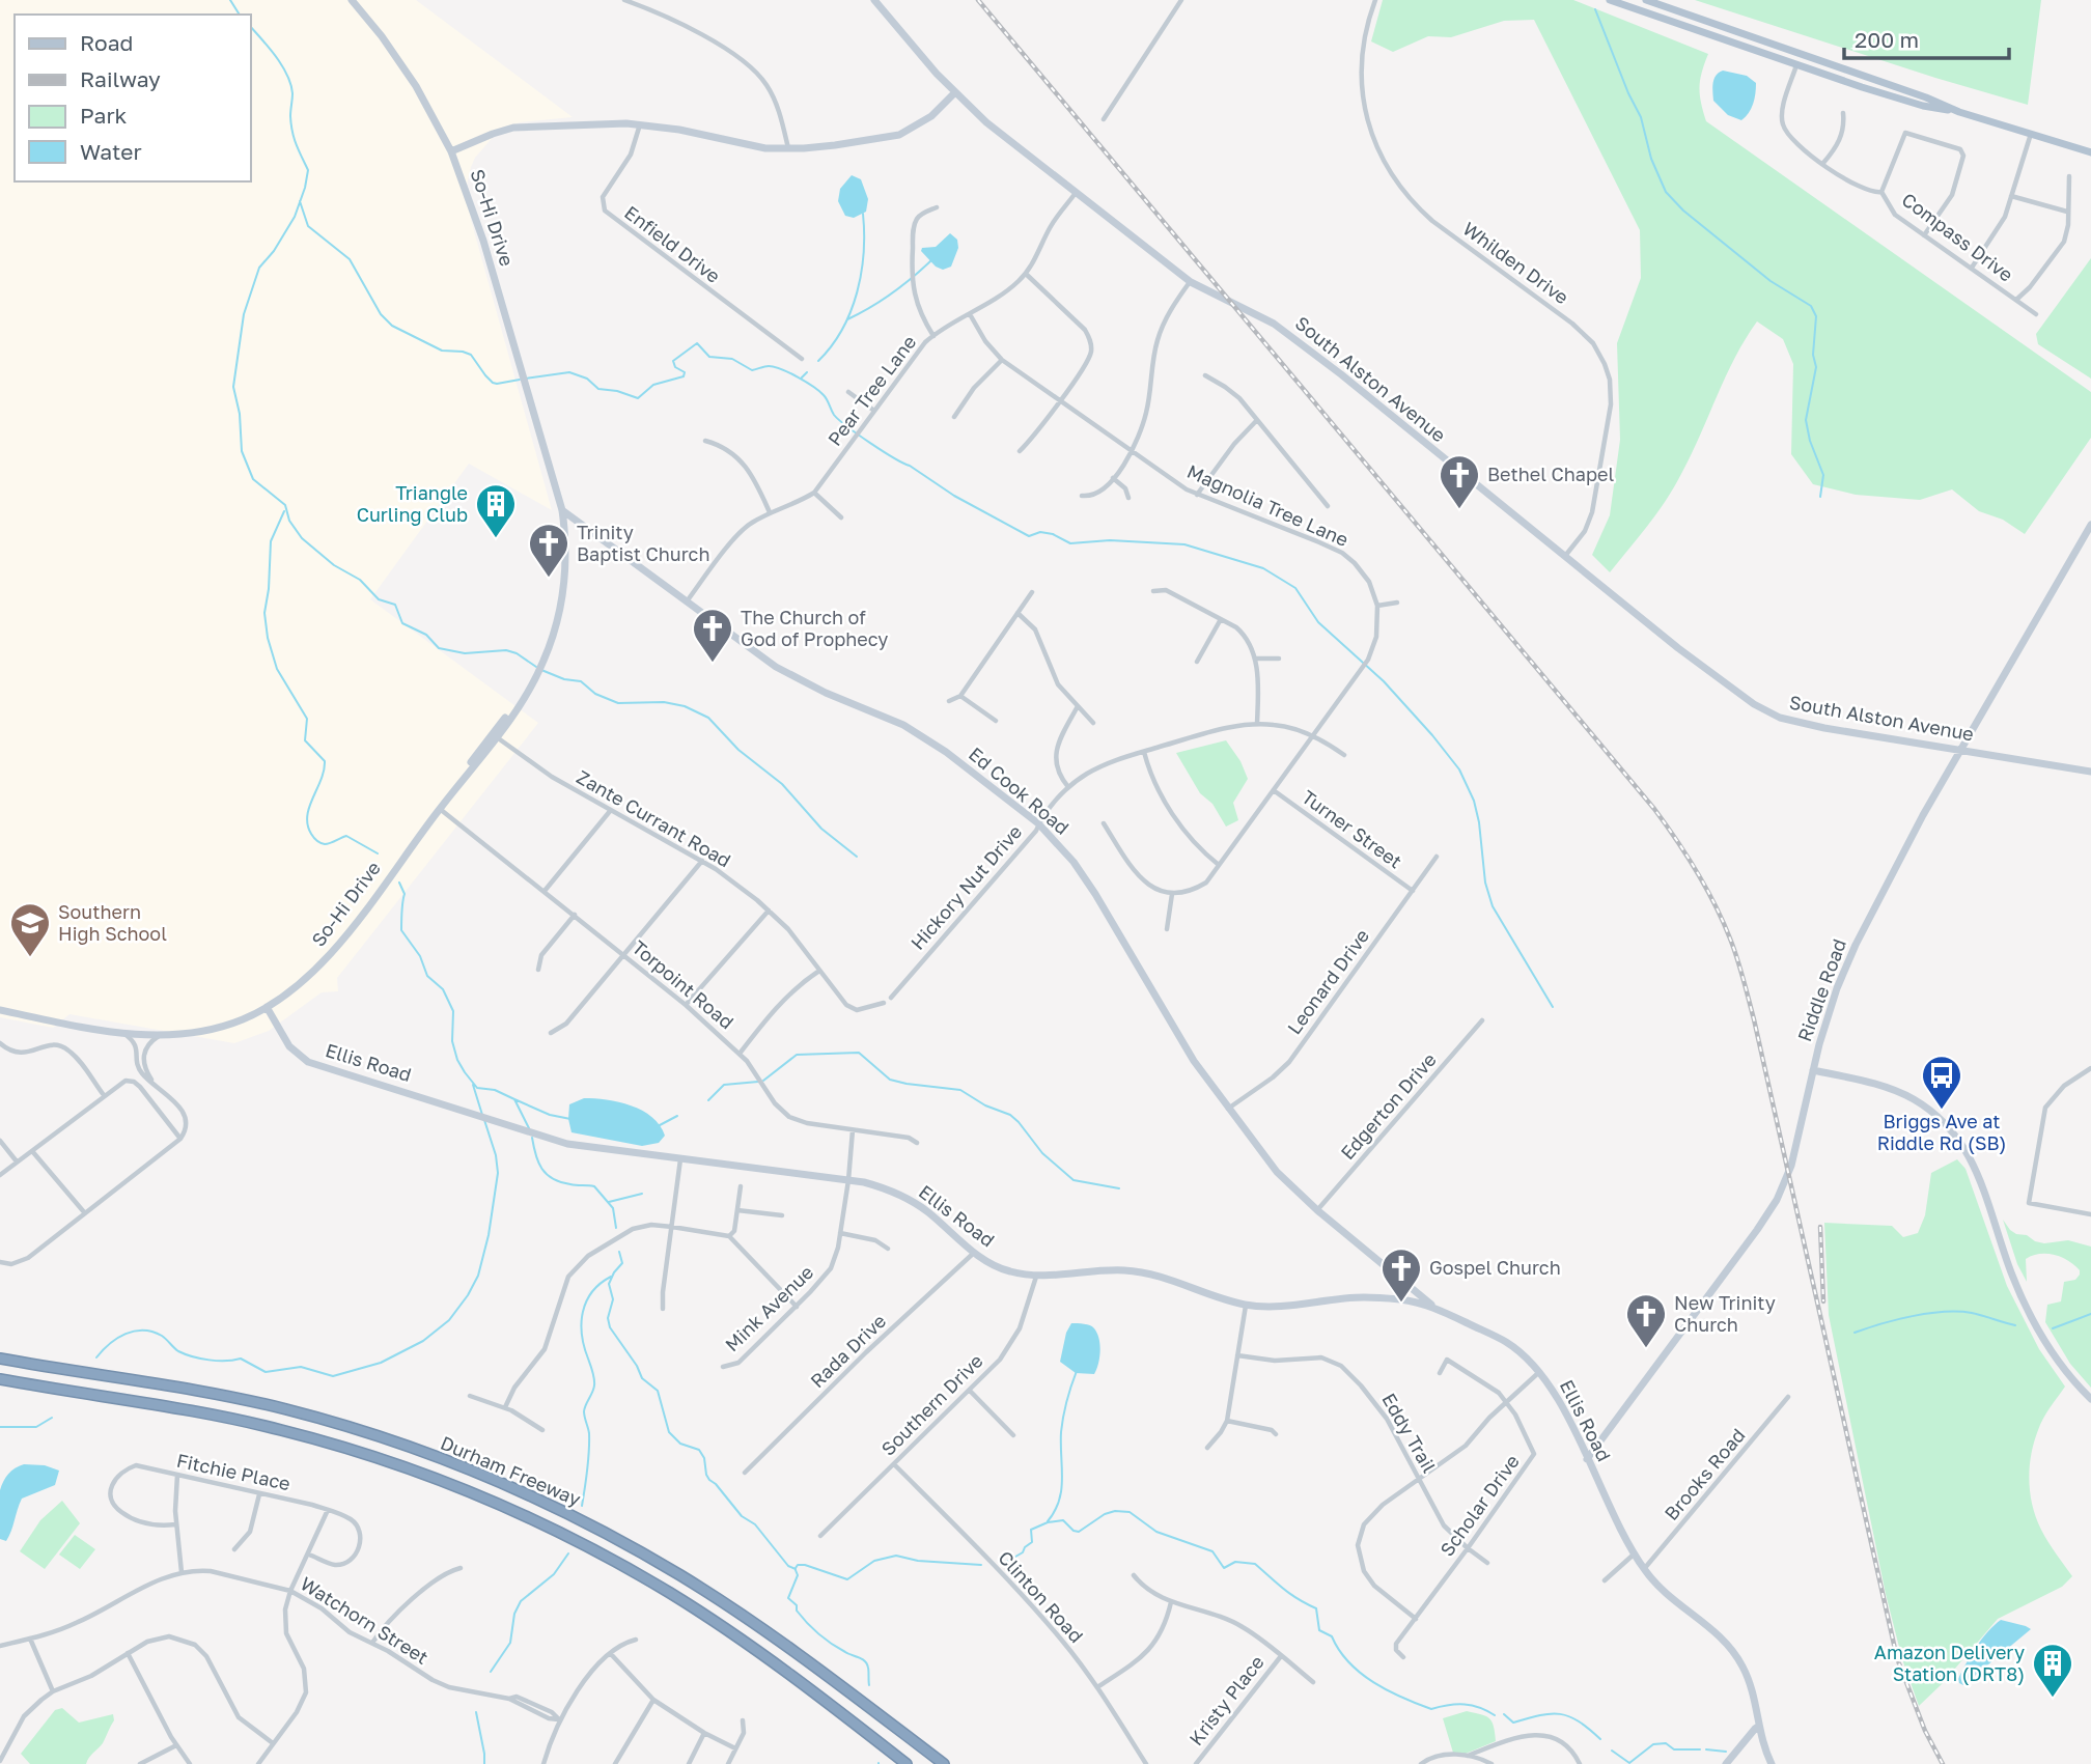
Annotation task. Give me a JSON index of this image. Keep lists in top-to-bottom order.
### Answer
{
  "streets": {
    "highway": ["Durham Freeway"],
    "street": [
      "So-Hi Drive",
      "Compass Drive",
      "Enfield Drive",
      "Whilden Drive",
      "South Alston Avenue",
      "Pear Tree Lane",
      "Magnolia Tree Lane",
      "Ed Cook Road",
      "Zante Currant Road",
      "Turner Street",
      "Hickory Nut Drive",
      "Leonard Drive",
      "Torpoint Road",
      "Riddle Road",
      "Ellis Road",
      "Edgerton Drive",
      "Mink Avenue",
      "Rada Drive",
      "Southern Drive",
      "Eddy Trail",
      "Fitchie Place",
      "Brooks Road",
      "Scholar Drive",
      "Clinton Road",
      "Watchorn Street",
      "Kristy Place"
    ]
  },
  "crossings": [
    ["So-Hi Drive", "Enfield Drive"],
    ["So-Hi Drive", "South Alston Avenue"],
    ["So-Hi Drive", "Ed Cook Road"],
    ["So-Hi Drive", "Zante Currant Road"],
    ["So-Hi Drive", "Torpoint Road"],
    ["So-Hi Drive", "Ellis Road"],
    ["Whilden Drive", "South Alston Avenue"],
    ["South Alston Avenue", "Pear Tree Lane"],
    ["South Alston Avenue", "Riddle Road"],
    ["Pear Tree Lane", "Magnolia Tree Lane"],
    ["Pear Tree Lane", "Ed Cook Road"],
    ["Magnolia Tree Lane", "Turner Street"],
    ["Magnolia Tree Lane", "Hickory Nut Drive"],
    ["Ed Cook Road", "Hickory Nut Drive"],
    ["Ed Cook Road", "Leonard Drive"],
    ["Ed Cook Road", "Ellis Road"],
    ["Ed Cook Road", "Edgerton Drive"],
    ["Turner Street", "Leonard Drive"],
    ["Torpoint Road", "Mink Avenue"],
    ["Riddle Road", "Ellis Road"],
    ["Ellis Road", "Mink Avenue"],
    ["Ellis Road", "Rada Drive"],
    ["Ellis Road", "Southern Drive"],
    ["Ellis Road", "Brooks Road"],
    ["Southern Drive", "Clinton Road"],
    ["Eddy Trail", "Scholar Drive"]
  ],
  "places": {
    "church": [
      "Bethel Chapel",
      "Trinity Baptist Church",
      "The Church of God of Prophecy",
      "Gospel Church",
      "New Trinity Church"
    ],
    "building": ["Triangle Curling Club", "Amazon Delivery Station (DRT8)"],
    "school or university": ["Southern High School"],
    "bus stop": ["Briggs Ave at Riddle Rd (SB)"]
  },
  "legend": [
    "Road",
    "Railway",
    "Park",
    "Water"
  ],
  "scale_bar": "200 m"
}
